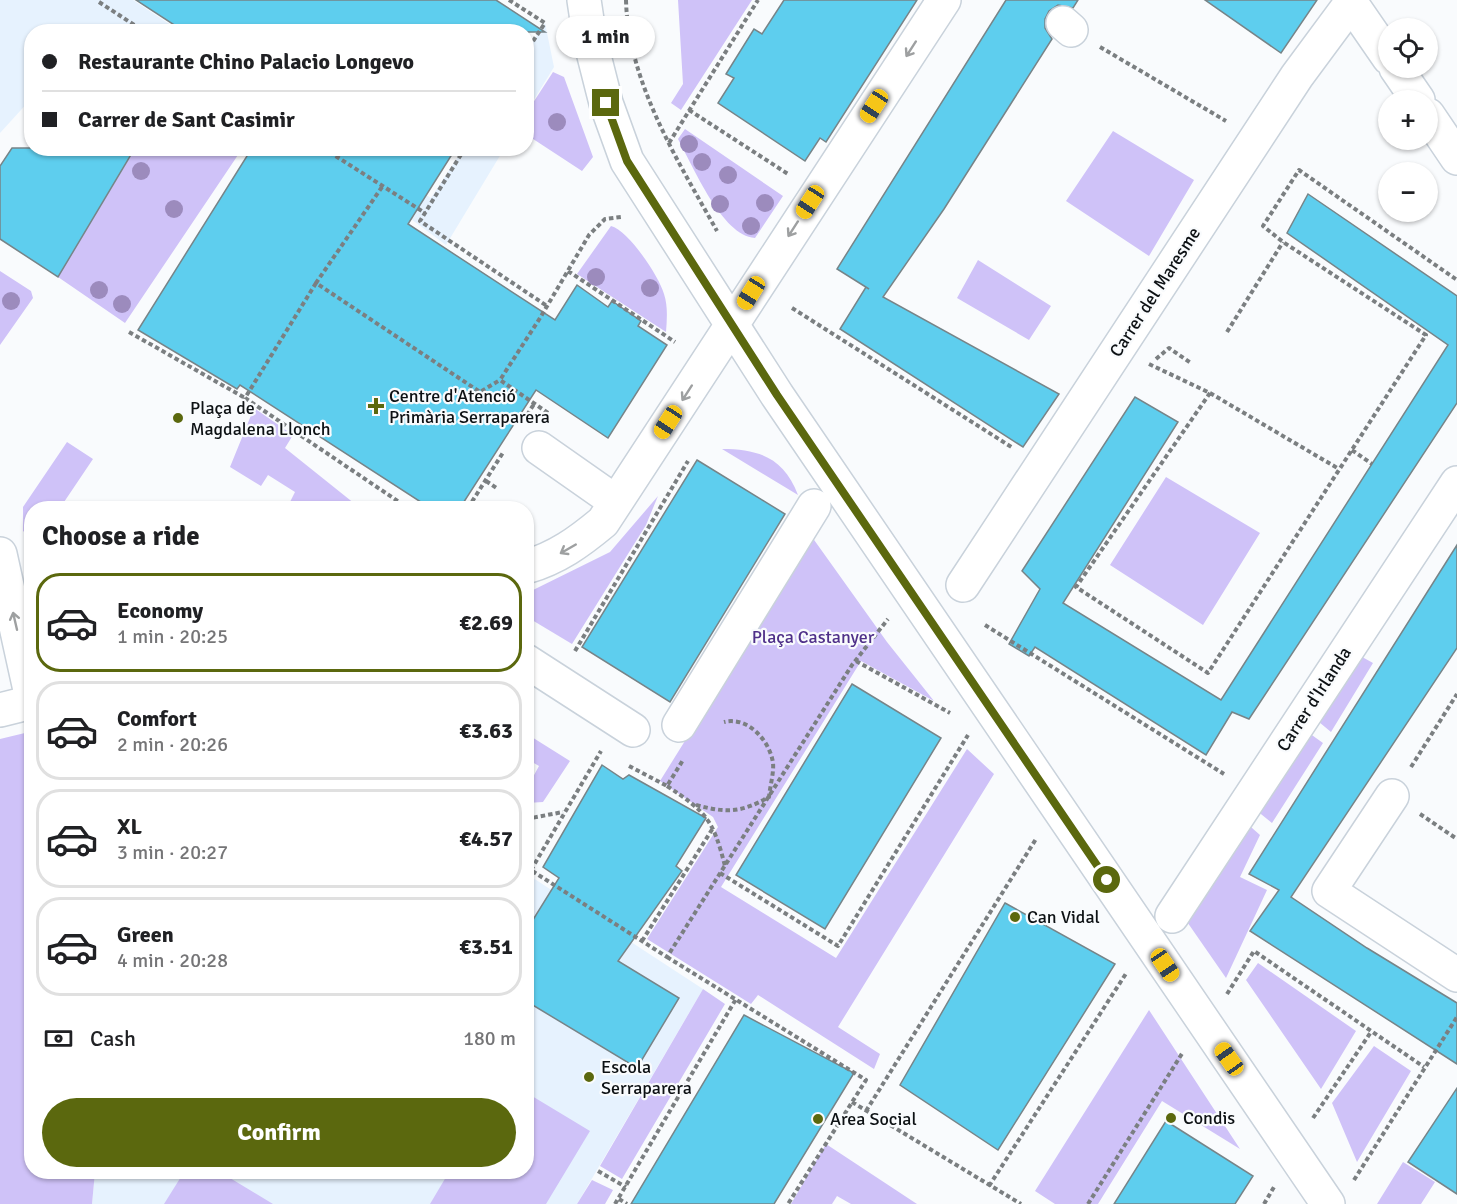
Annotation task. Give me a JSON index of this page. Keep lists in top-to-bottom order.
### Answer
{
  "streets": {
    "street": ["Carrer del Maresme", "Carrer d'Irlanda"]
  },
  "parks": ["Plaça Castanyer"],
  "places": {
    "health": ["Centre d'Atenció Primària Serraparera"],
    "other": [
      "Plaça de Magdalena Llonch",
      "Can Vidal",
      "Escola Serraparera",
      "Condis",
      "Area Social"
    ]
  },
  "page": {
    "bubble": "1 min",
    "map_buttons": ["+", "−"],
    "banner": ["Restaurante Chino Palacio Longevo", "Carrer de Sant Casimir"],
    "heading": "Choose a ride",
    "list": [
      {
        "name": "Economy",
        "note": "1 min · 20:25",
        "value": "€2.69"
      },
      {
        "name": "Comfort",
        "note": "2 min · 20:26",
        "value": "€3.63"
      },
      {
        "name": "XL",
        "note": "3 min · 20:27",
        "value": "€4.57"
      },
      {
        "name": "Green",
        "note": "4 min · 20:28",
        "value": "€3.51"
      }
    ],
    "pay": ["Cash", "180 m"],
    "buttons": "Confirm"
  }
}
